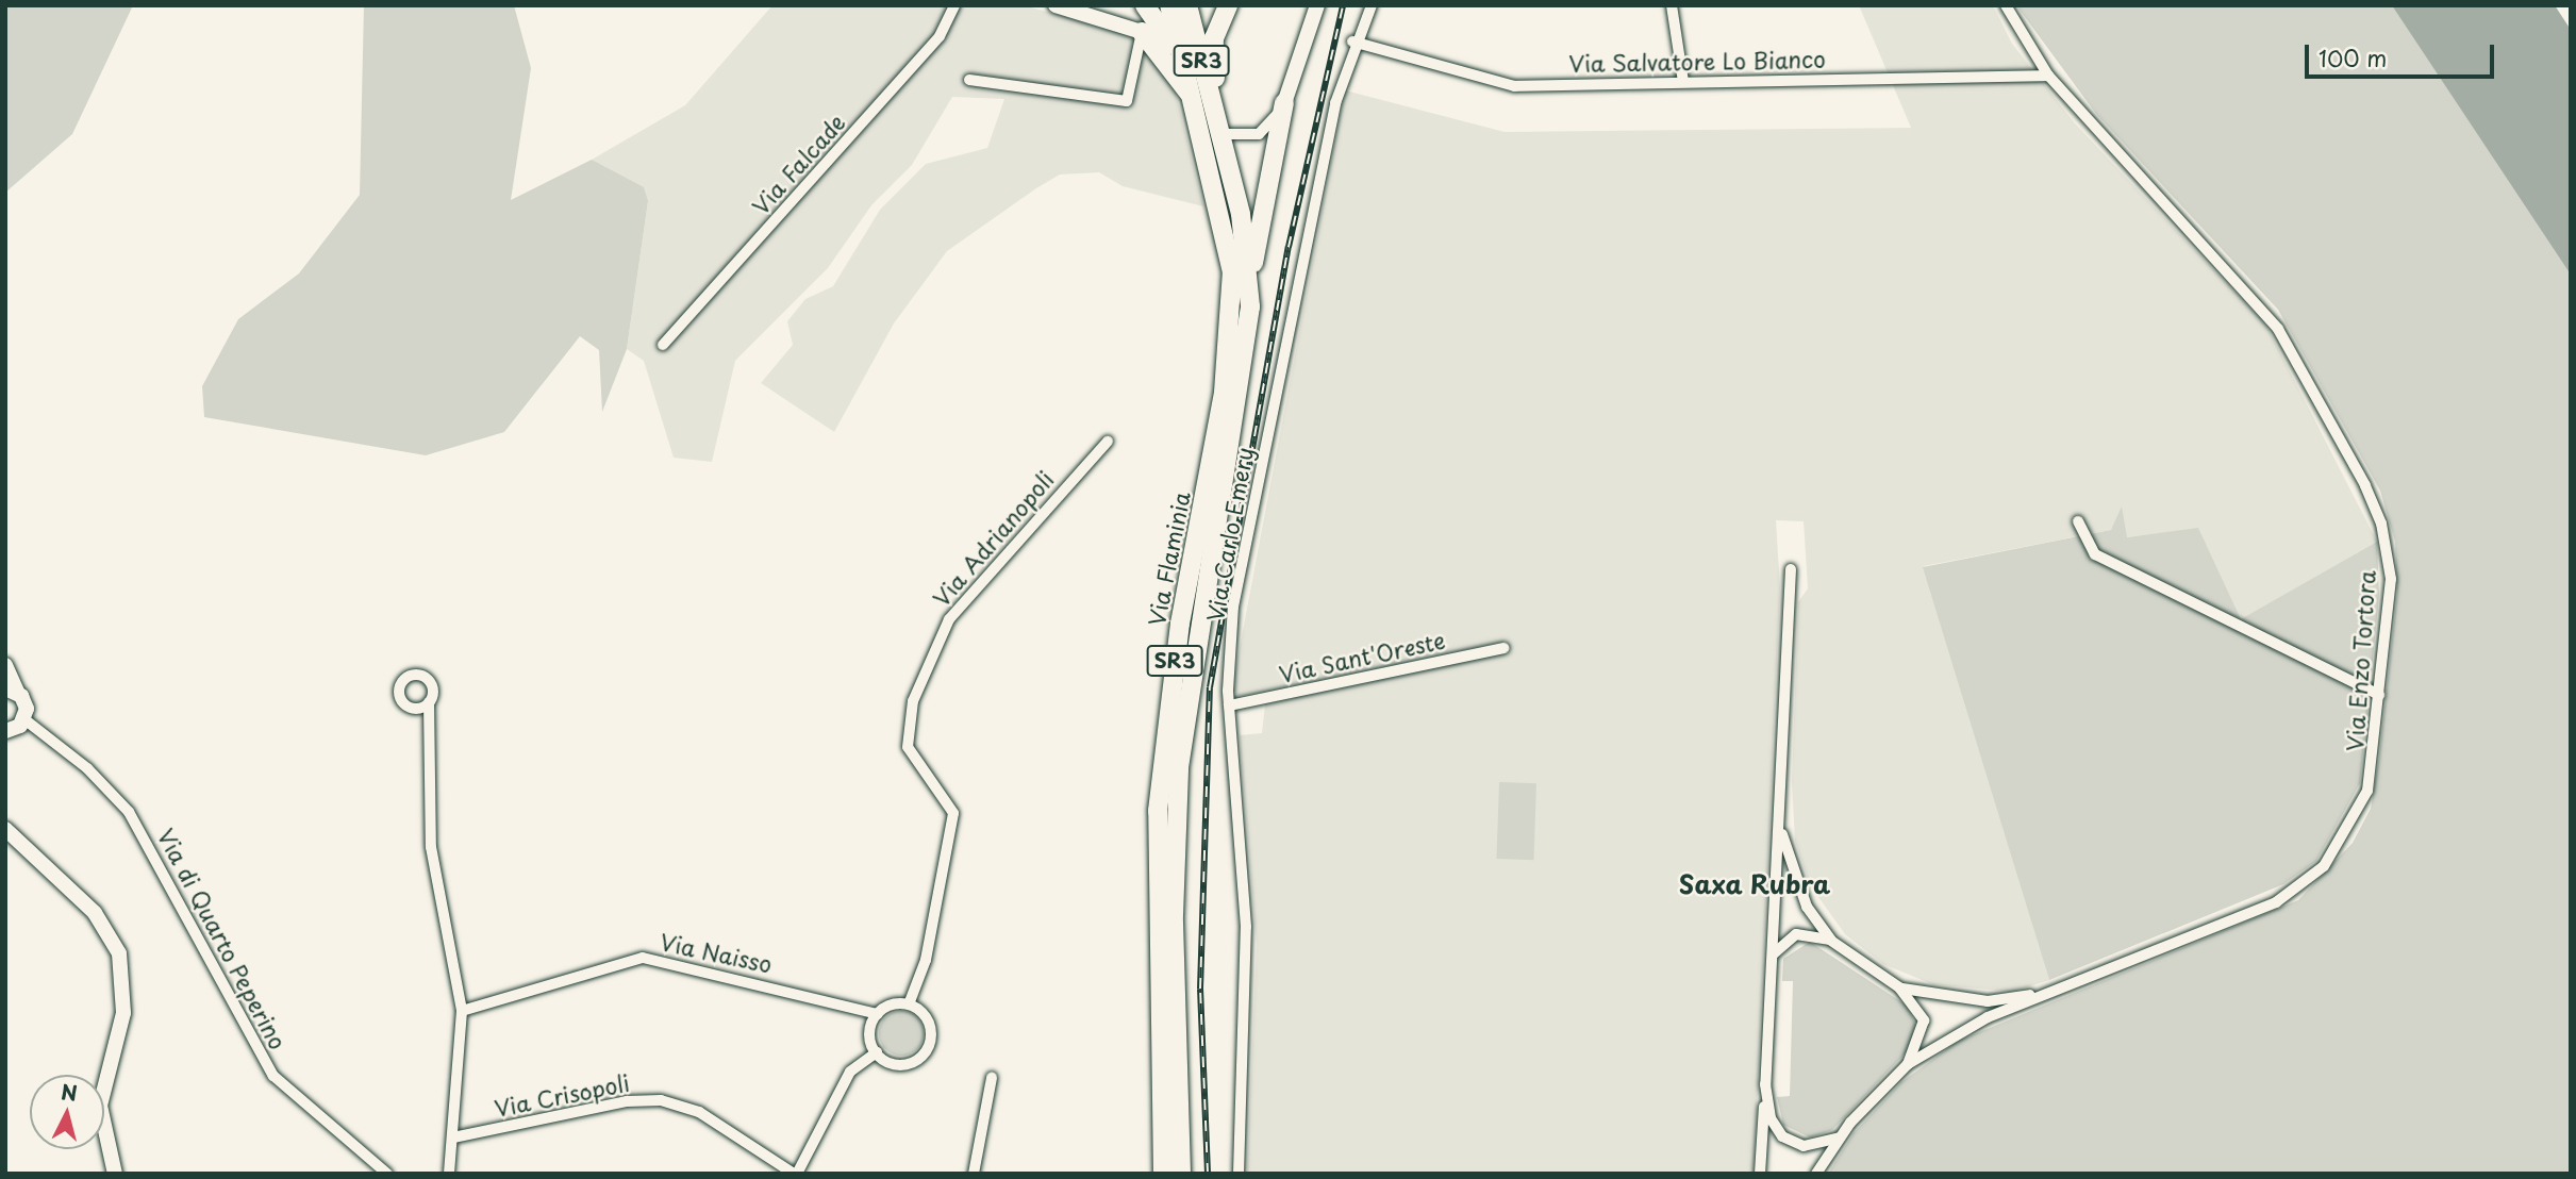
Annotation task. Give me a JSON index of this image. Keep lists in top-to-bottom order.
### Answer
{
  "streets": {
    "highway": ["SR3", "Via Flaminia"],
    "street": [
      "Via Salvatore Lo Bianco",
      "Via Falcade",
      "Via Carlo Emery",
      "Via Adrianopoli",
      "Via Sant'Oreste",
      "Via Enzo Tortora",
      "Via di Quarto Peperino",
      "Via Naisso",
      "Via Crisopoli"
    ]
  },
  "crossings": [
    ["Via Salvatore Lo Bianco", "Via Carlo Emery"],
    ["Via Salvatore Lo Bianco", "Via Enzo Tortora"],
    ["Via Carlo Emery", "Via Sant'Oreste"],
    ["Via Adrianopoli", "Via Naisso"]
  ],
  "districts": ["Saxa Rubra"],
  "scale_bar": "100 m",
  "north": "top"
}
